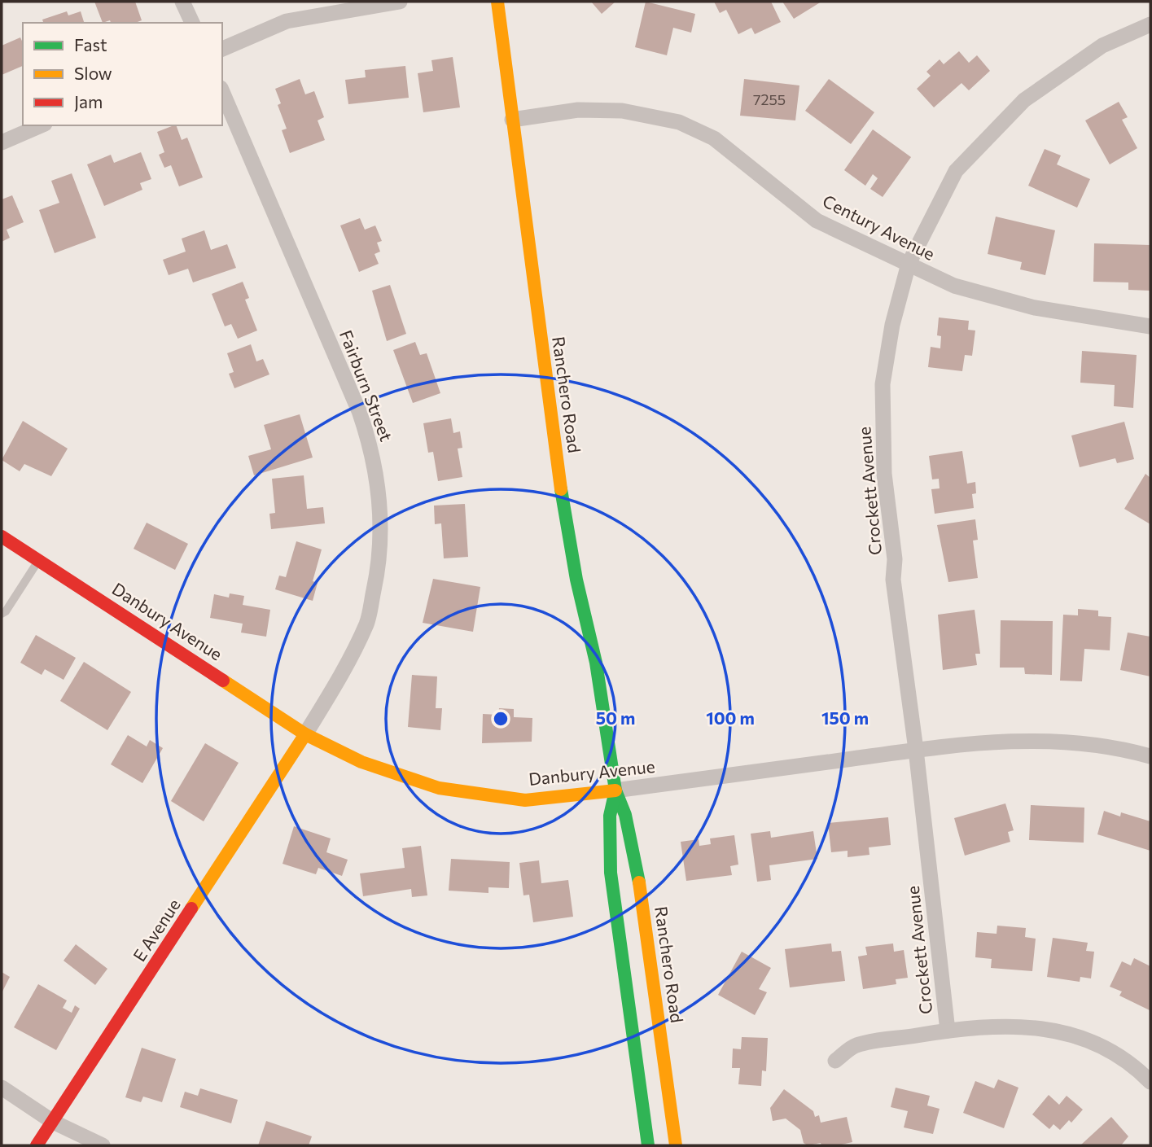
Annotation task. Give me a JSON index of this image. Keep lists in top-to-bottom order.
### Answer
{
  "streets": {
    "main road": ["Ranchero Road", "Danbury Avenue", "E Avenue"],
    "street": ["Century Avenue", "Fairburn Street", "Crockett Avenue"]
  },
  "crossings": [
    ["Century Avenue", "Ranchero Road"],
    ["Century Avenue", "Crockett Avenue"],
    ["Fairburn Street", "Danbury Avenue"],
    ["Fairburn Street", "E Avenue"],
    ["Ranchero Road", "Danbury Avenue"],
    ["Crockett Avenue", "Danbury Avenue"],
    ["Danbury Avenue", "E Avenue"]
  ],
  "house_numbers": ["7255"],
  "legend": ["Fast", "Slow", "Jam"],
  "rings": ["50 m", "100 m", "150 m"]
}
